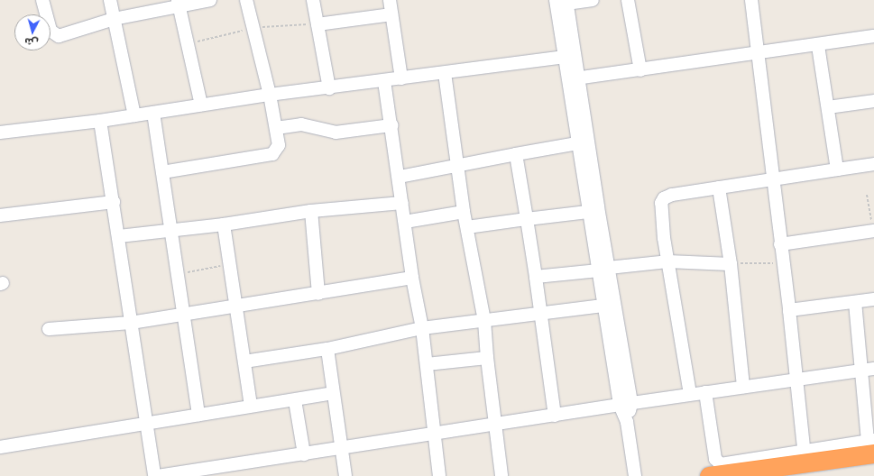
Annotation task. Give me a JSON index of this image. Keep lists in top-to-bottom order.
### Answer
{
  "north": "bottom"
}
